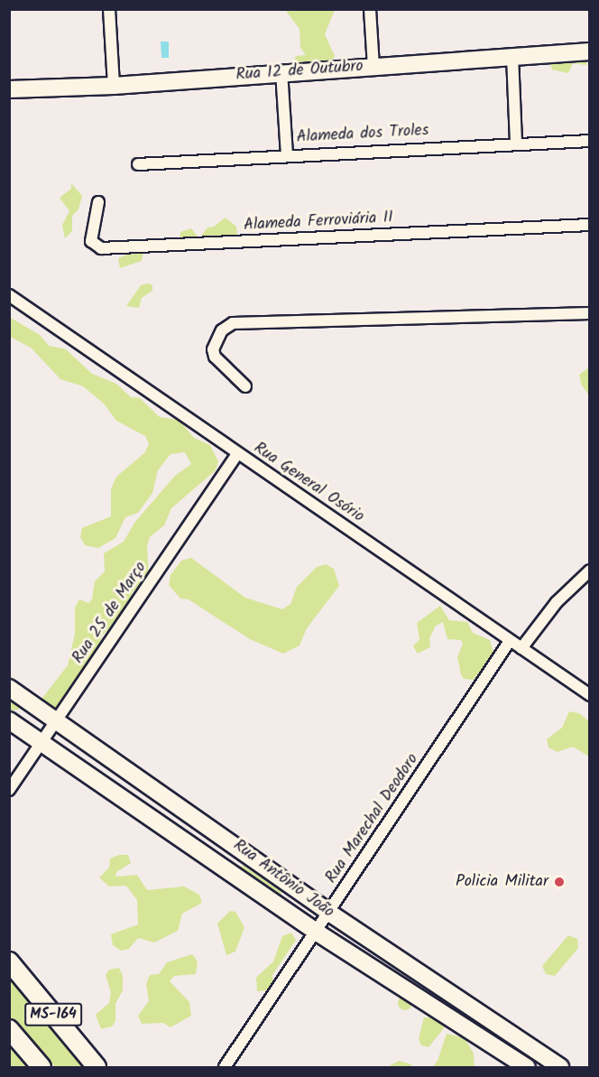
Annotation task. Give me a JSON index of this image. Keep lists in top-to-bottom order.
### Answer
{
  "streets": {
    "main road": ["Rua 12 de Outubro", "Rua Antônio João", "MS-164"],
    "street": [
      "Alameda dos Troles",
      "Alameda Ferroviária II",
      "Rua General Osório",
      "Rua 25 de Março",
      "Rua Marechal Deodoro"
    ]
  },
  "crossings": [
    ["Rua General Osório", "Rua 25 de Março"],
    ["Rua General Osório", "Rua Marechal Deodoro"],
    ["Rua 25 de Março", "Rua Antônio João"],
    ["Rua Marechal Deodoro", "Rua Antônio João"]
  ],
  "places": ["Policia Militar"]
}
